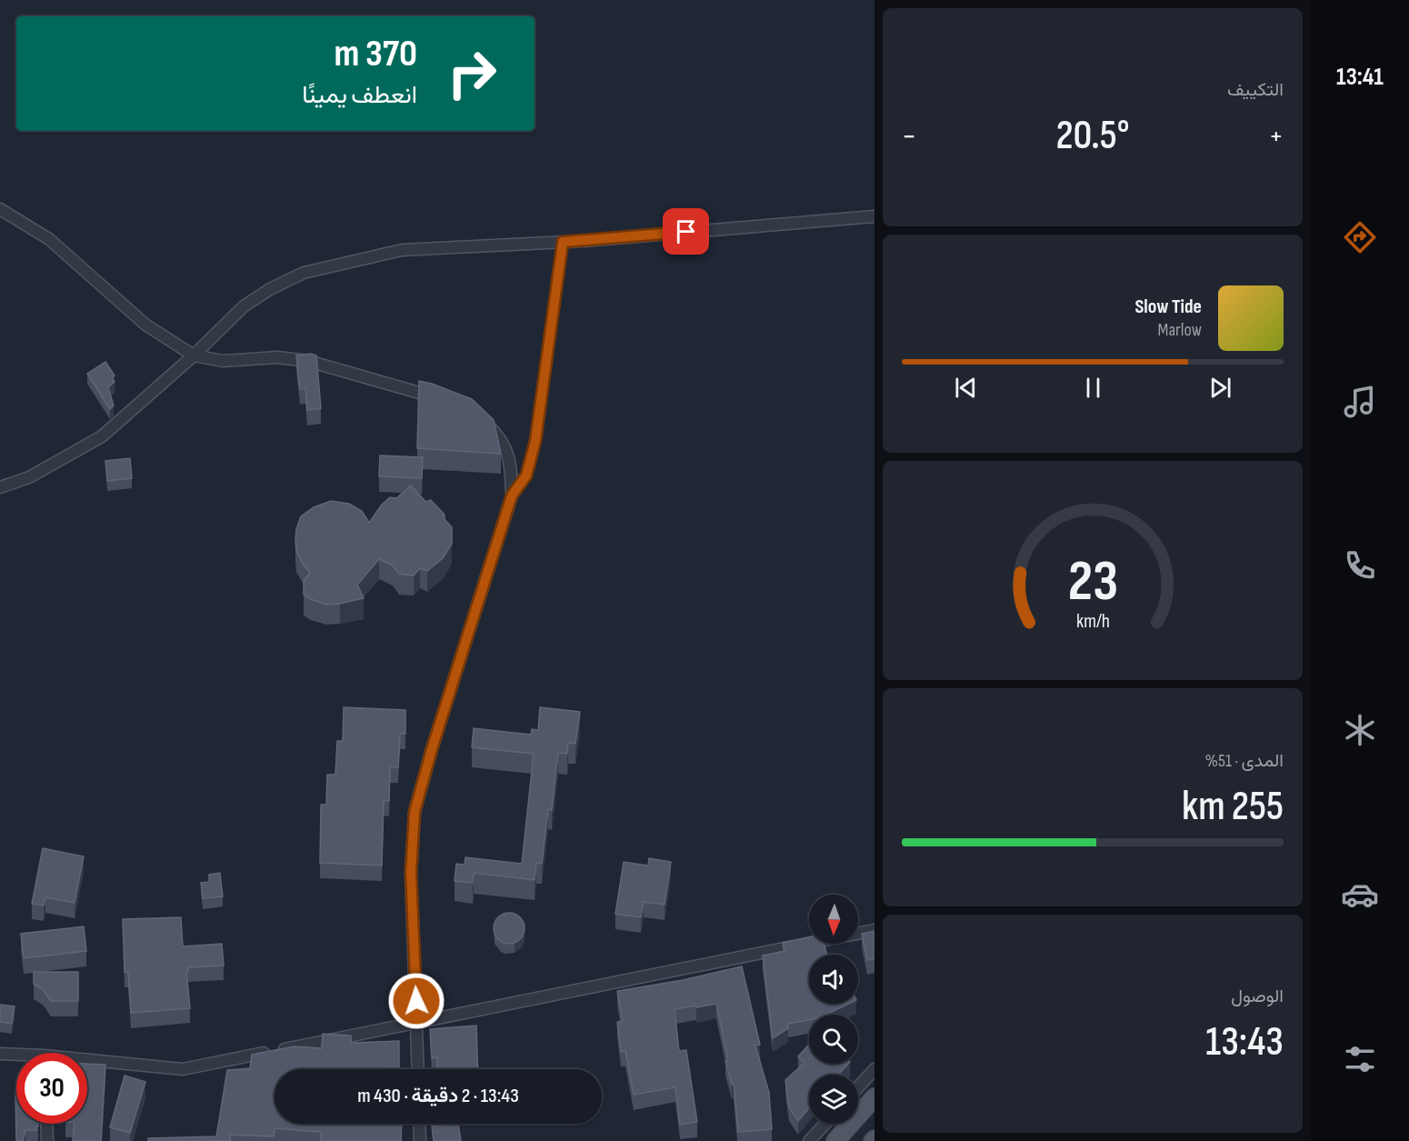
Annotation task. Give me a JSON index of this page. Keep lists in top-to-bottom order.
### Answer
{
  "north": "bottom",
  "page": {
    "tabs": "13:41",
    "tile": [
      "التكييف",
      ["المدى · 51%", "255 km"],
      ["الوصول", "13:43"]
    ],
    "turn": ["370 m", "انعطف يمينًا"],
    "heat": ["−", "20.5°", "+"],
    "song": ["Slow Tide", "Marlow"],
    "limit": "30",
    "trip": "13:43 · 2 دقيقة · 430 m",
    "gauge": ["23", "km/h"]
  }
}
